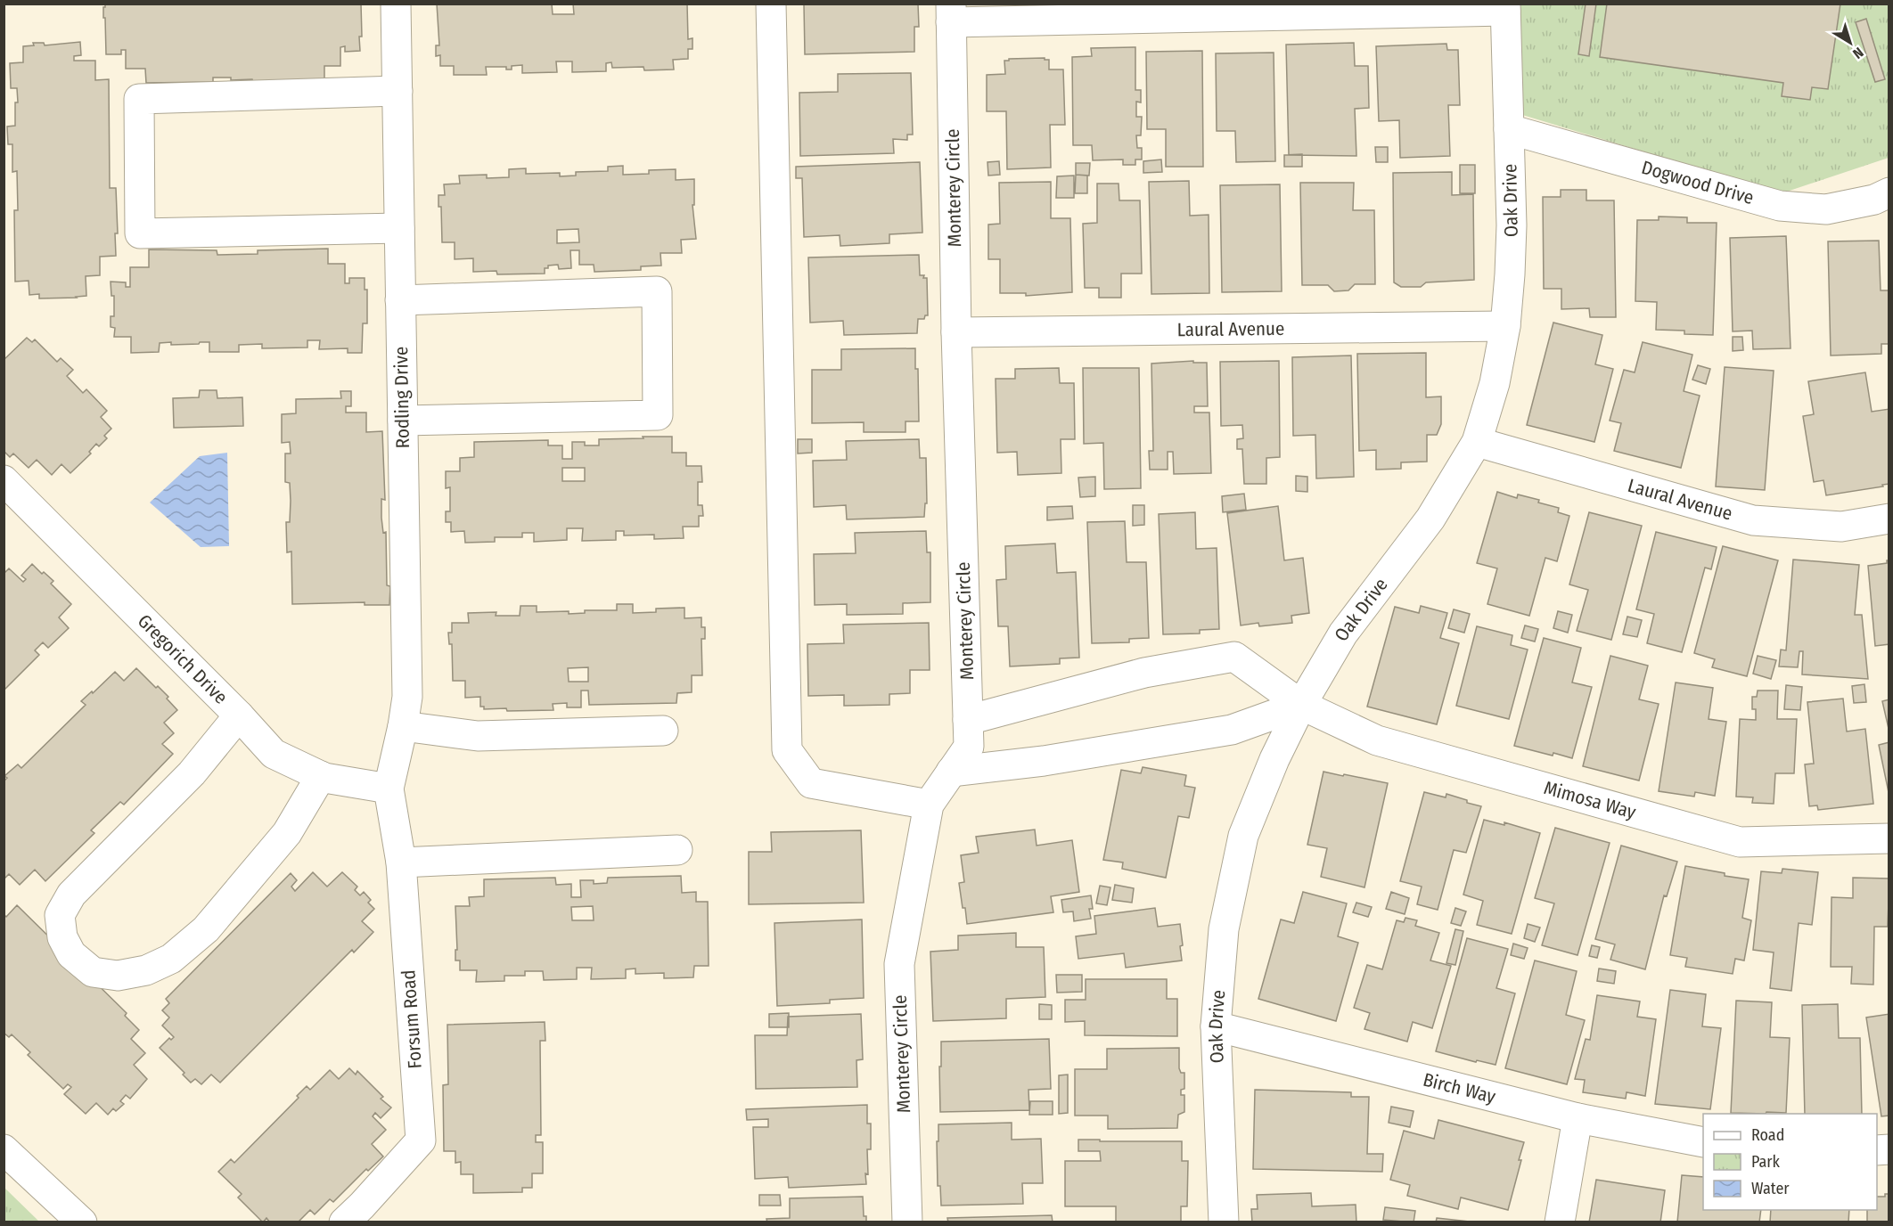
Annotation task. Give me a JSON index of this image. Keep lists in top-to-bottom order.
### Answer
{
  "streets": {
    "street": [
      "Dogwood Drive",
      "Monterey Circle",
      "Oak Drive",
      "Laural Avenue",
      "Rodling Drive",
      "Gregorich Drive",
      "Mimosa Way",
      "Forsum Road",
      "Birch Way"
    ]
  },
  "crossings": [
    ["Dogwood Drive", "Oak Drive"],
    ["Monterey Circle", "Laural Avenue"],
    ["Monterey Circle", "Mimosa Way"],
    ["Oak Drive", "Laural Avenue"],
    ["Oak Drive", "Mimosa Way"],
    ["Oak Drive", "Birch Way"],
    ["Rodling Drive", "Gregorich Drive"],
    ["Rodling Drive", "Forsum Road"],
    ["Gregorich Drive", "Forsum Road"]
  ],
  "legend": ["Road", "Park", "Water"],
  "north": "bottom right"
}
